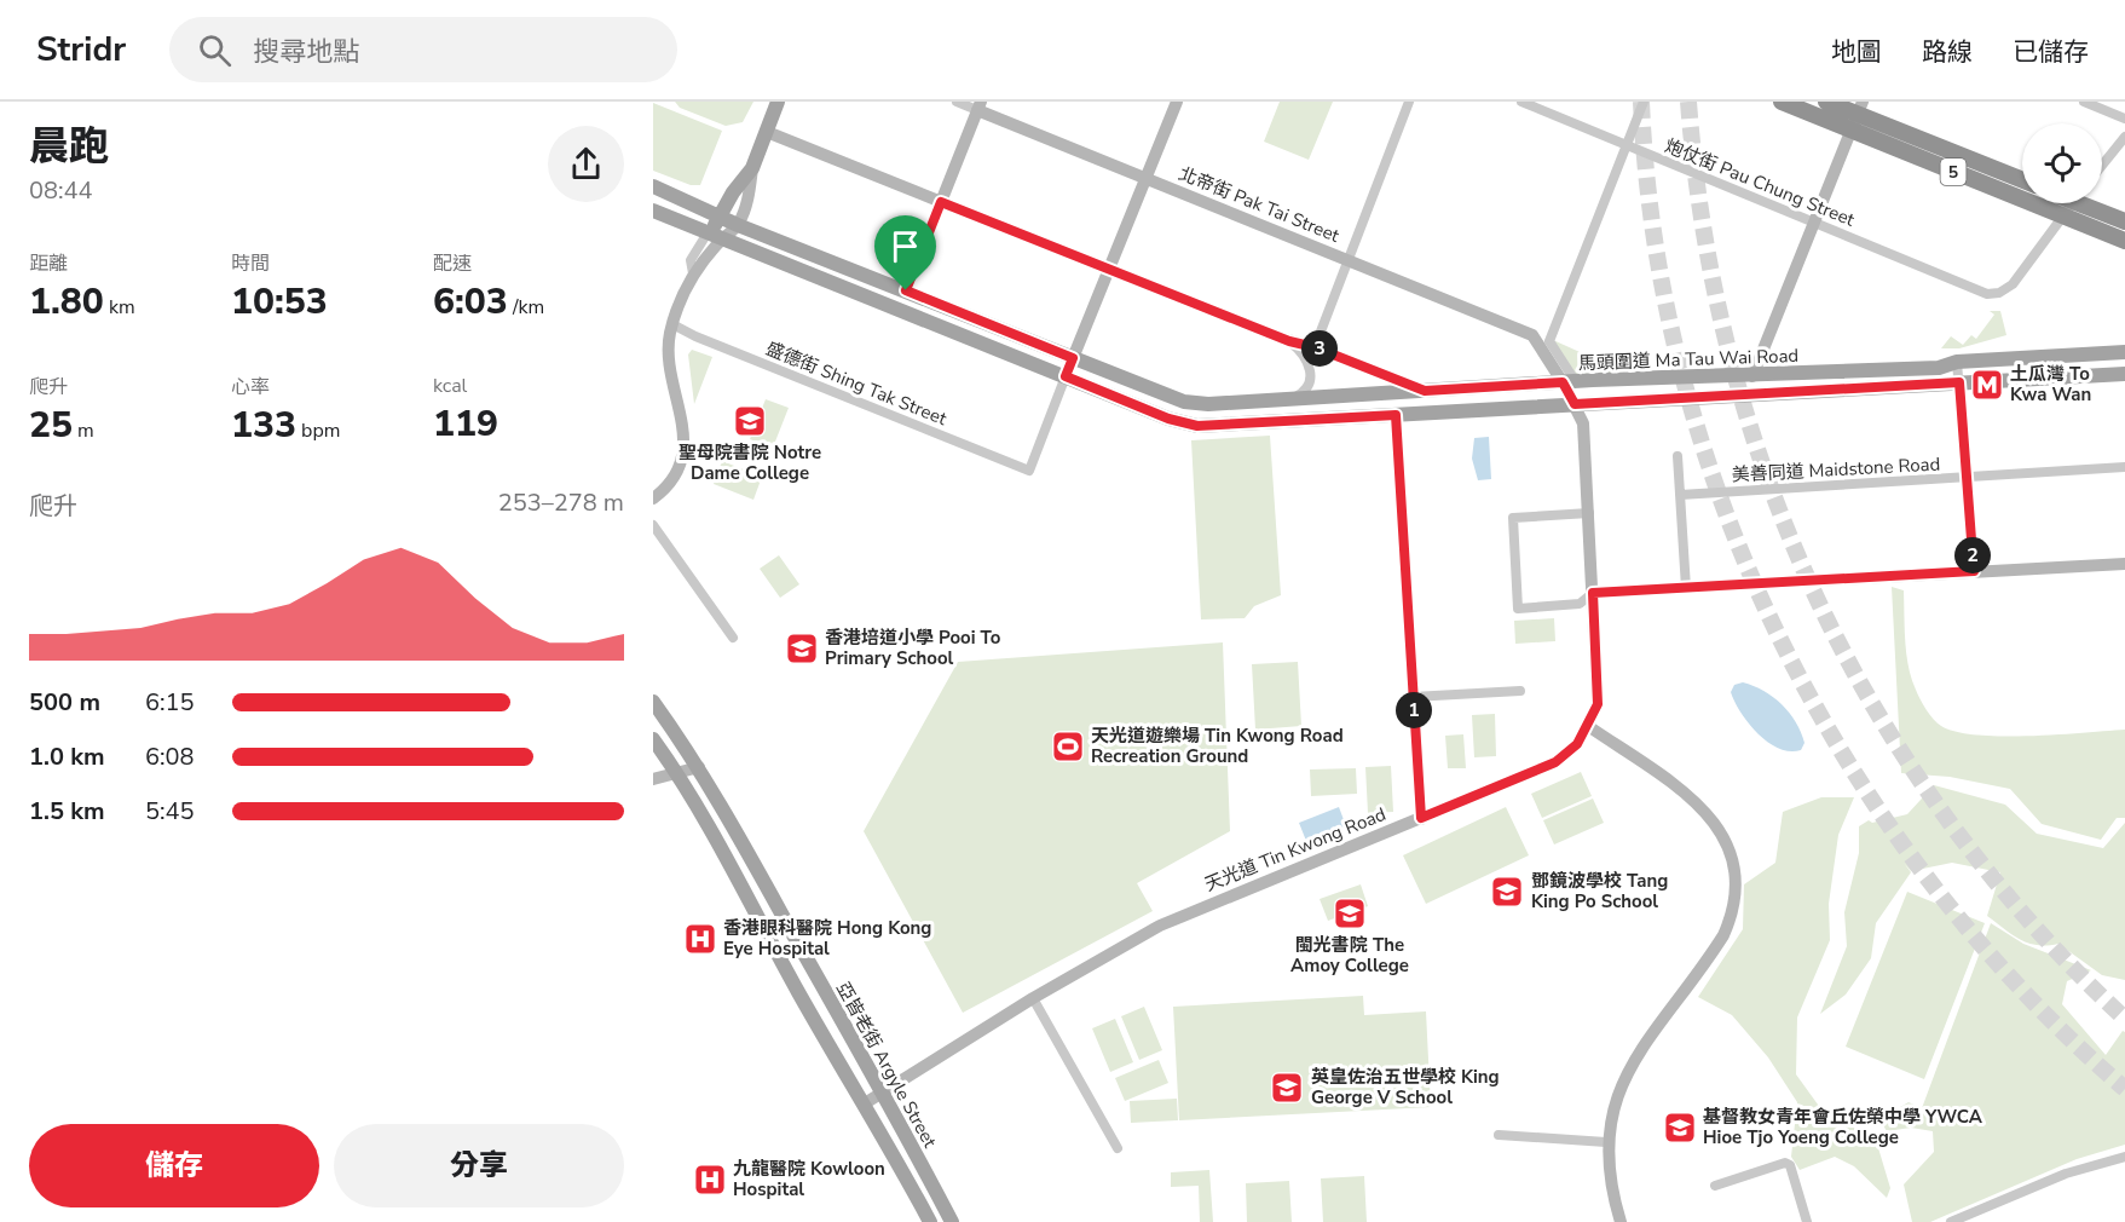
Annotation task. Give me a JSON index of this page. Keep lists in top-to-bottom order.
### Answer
{
  "streets": {
    "highway": ["5"],
    "main road": ["馬頭圍道 Ma Tau Wai Road", "亞皆老街 Argyle Street"],
    "street": [
      "炮仗街 Pau Chung Street",
      "北帝街 Pak Tai Street",
      "盛德街 Shing Tak Street",
      "美善同道 Maidstone Road",
      "天光道 Tin Kwong Road"
    ]
  },
  "crossings": [
    ["北帝街 Pak Tai Street", "天光道 Tin Kwong Road"],
    ["馬頭圍道 Ma Tau Wai Road", "盛德街 Shing Tak Street"],
    ["馬頭圍道 Ma Tau Wai Road", "天光道 Tin Kwong Road"],
    ["天光道 Tin Kwong Road", "亞皆老街 Argyle Street"]
  ],
  "places": {
    "metro station": ["土瓜灣 To Kwa Wan"],
    "school or university": [
      "聖母院書院 Notre Dame College",
      "香港培道小學 Pooi To Primary School",
      "鄧鏡波學校 Tang King Po School",
      "閩光書院 The Amoy College",
      "英皇佐治五世學校 King George V School",
      "基督教女青年會丘佐榮中學 YWCA Hioe Tjo Yoeng College"
    ],
    "sports": ["天光道遊樂場 Tin Kwong Road Recreation Ground"],
    "hospital": ["香港眼科醫院 Hong Kong Eye Hospital", "九龍醫院 Kowloon Hospital"]
  },
  "page": {
    "header": "Stridr",
    "search": "搜尋地點",
    "nav": ["地圖", "路線", "已儲存"],
    "heading": ["晨跑", "08:44"],
    "stats": [
      ["距離", "1.80 km"],
      ["時間", "10:53"],
      ["配速", "6:03 /km"],
      ["爬升", "25 m"],
      ["心率", "133 bpm"],
      ["kcal", "119"]
    ],
    "pins": ["3", "2", "1"],
    "chart": ["爬升", "253–278 m"],
    "list": [
      {
        "name": "500 m",
        "note": "6:15"
      },
      {
        "name": "1.0 km",
        "note": "6:08"
      },
      {
        "name": "1.5 km",
        "note": "5:45"
      }
    ],
    "buttons": ["儲存", "分享"]
  }
}
